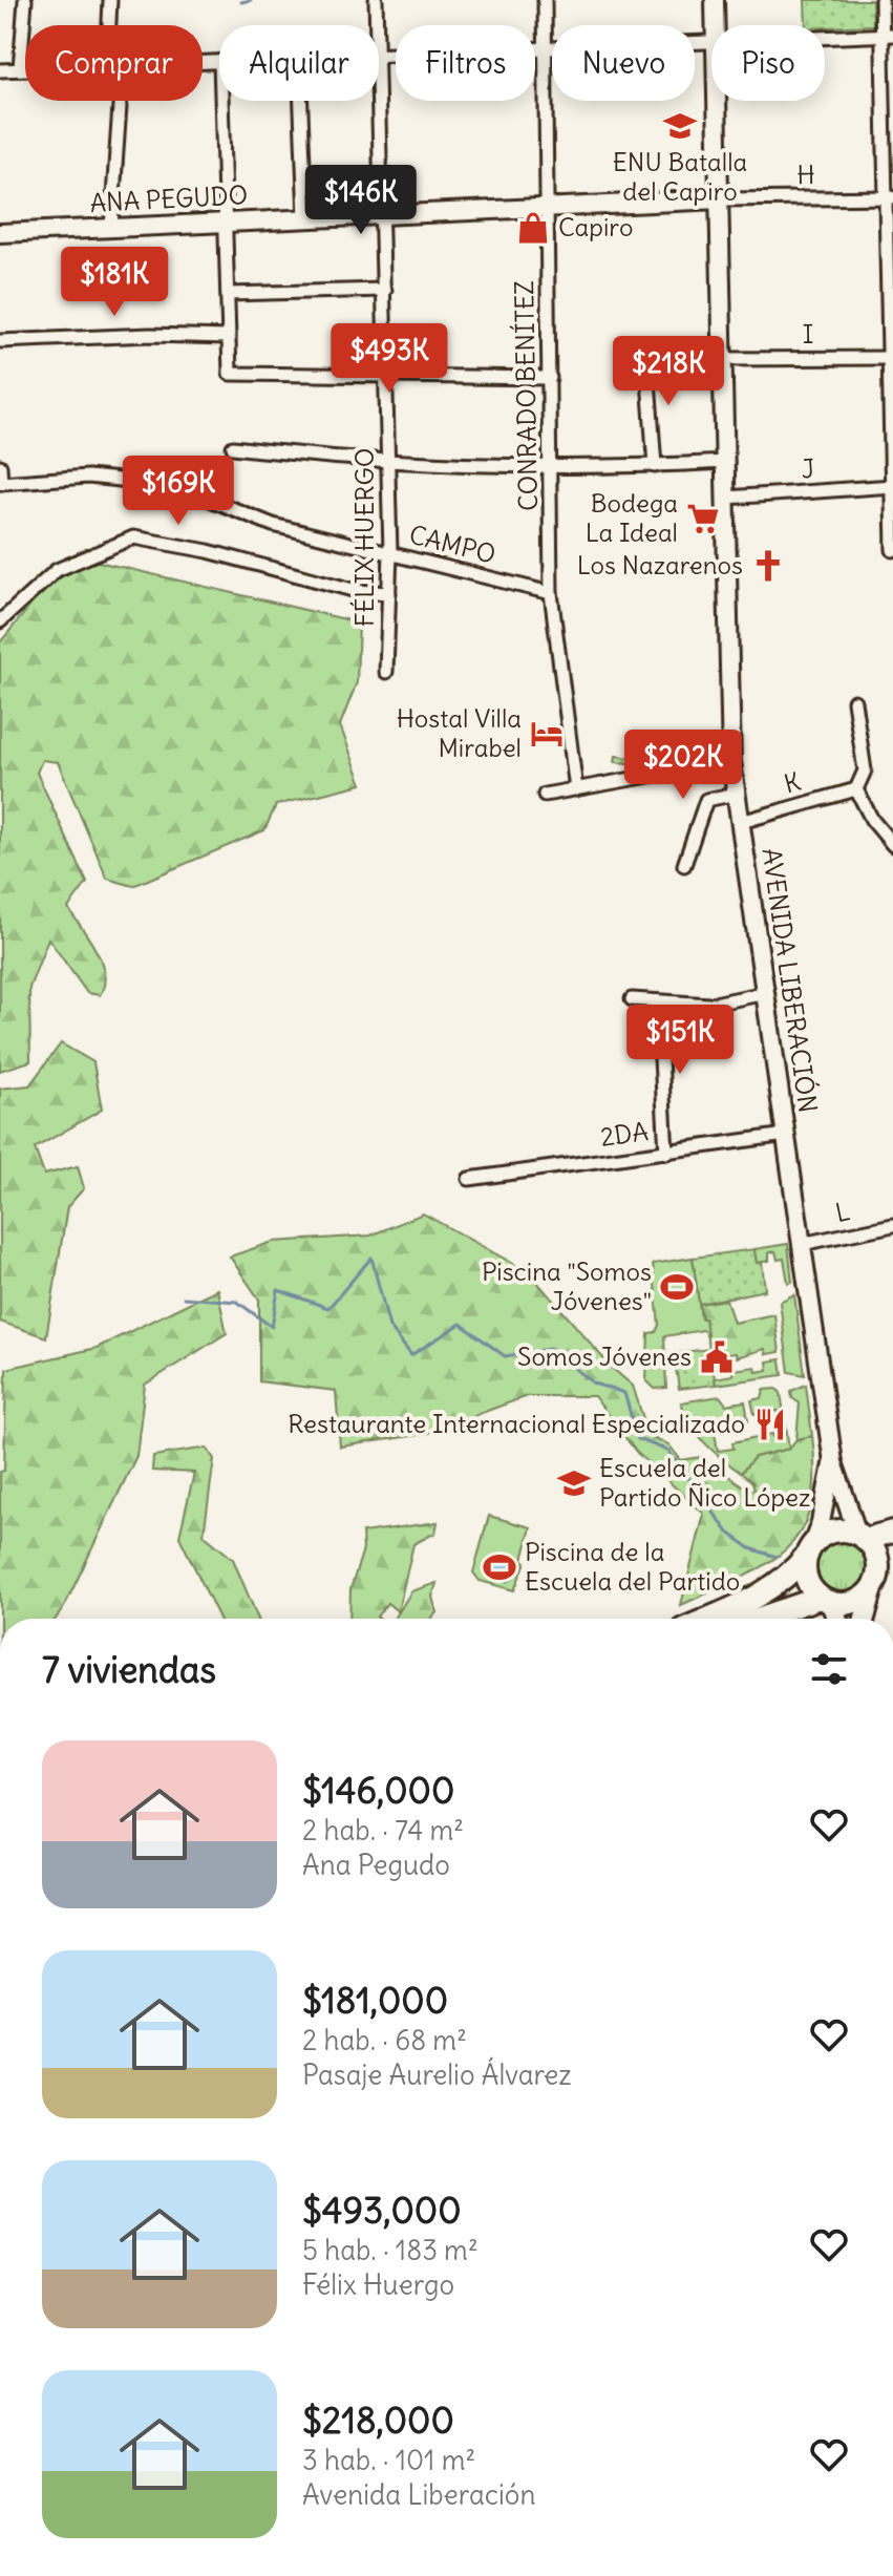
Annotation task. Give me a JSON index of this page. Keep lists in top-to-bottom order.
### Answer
{
  "streets": {
    "main road": ["ANA PEGUDO", "AVENIDA LIBERACIÓN"],
    "street": [
      "H",
      "I",
      "CONRADO BENÍTEZ",
      "J",
      "FÉLIX HUERGO",
      "CAMPO",
      "K",
      "2DA",
      "L"
    ]
  },
  "crossings": [
    ["H", "ANA PEGUDO"],
    ["H", "AVENIDA LIBERACIÓN"],
    ["ANA PEGUDO", "CONRADO BENÍTEZ"],
    ["ANA PEGUDO", "FÉLIX HUERGO"],
    ["ANA PEGUDO", "AVENIDA LIBERACIÓN"],
    ["I", "AVENIDA LIBERACIÓN"],
    ["CONRADO BENÍTEZ", "CAMPO"],
    ["J", "AVENIDA LIBERACIÓN"],
    ["FÉLIX HUERGO", "CAMPO"],
    ["K", "AVENIDA LIBERACIÓN"],
    ["AVENIDA LIBERACIÓN", "2DA"],
    ["AVENIDA LIBERACIÓN", "L"]
  ],
  "places": {
    "school or university": ["ENU Batalla del Capiro", "Escuela del Partido Ñico López"],
    "shop": ["Capiro"],
    "supermarket": ["Bodega La Ideal"],
    "church": ["Los Nazarenos"],
    "hotel": ["Hostal Villa Mirabel"],
    "sports": ["Piscina \"Somos Jóvenes\"", "Piscina de la Escuela del Partido"],
    "public building": ["Somos Jóvenes"],
    "restaurant": ["Restaurante Internacional Especializado"]
  },
  "page": {
    "chip": [
      "Comprar",
      "Alquilar",
      "Filtros",
      "Nuevo",
      "Piso"
    ],
    "price": [
      "$146K",
      "$181K",
      "$493K",
      "$218K",
      "$169K",
      "$202K",
      "$151K"
    ],
    "heading": "7 viviendas",
    "list": [
      {
        "name": "$146,000",
        "note": "2 hab. · 74 m² · Ana Pegudo"
      },
      {
        "name": "$181,000",
        "note": "2 hab. · 68 m² · Pasaje Aurelio Álvarez"
      },
      {
        "name": "$493,000",
        "note": "5 hab. · 183 m² · Félix Huergo"
      },
      {
        "name": "$218,000",
        "note": "3 hab. · 101 m² · Avenida Liberación"
      }
    ]
  }
}
